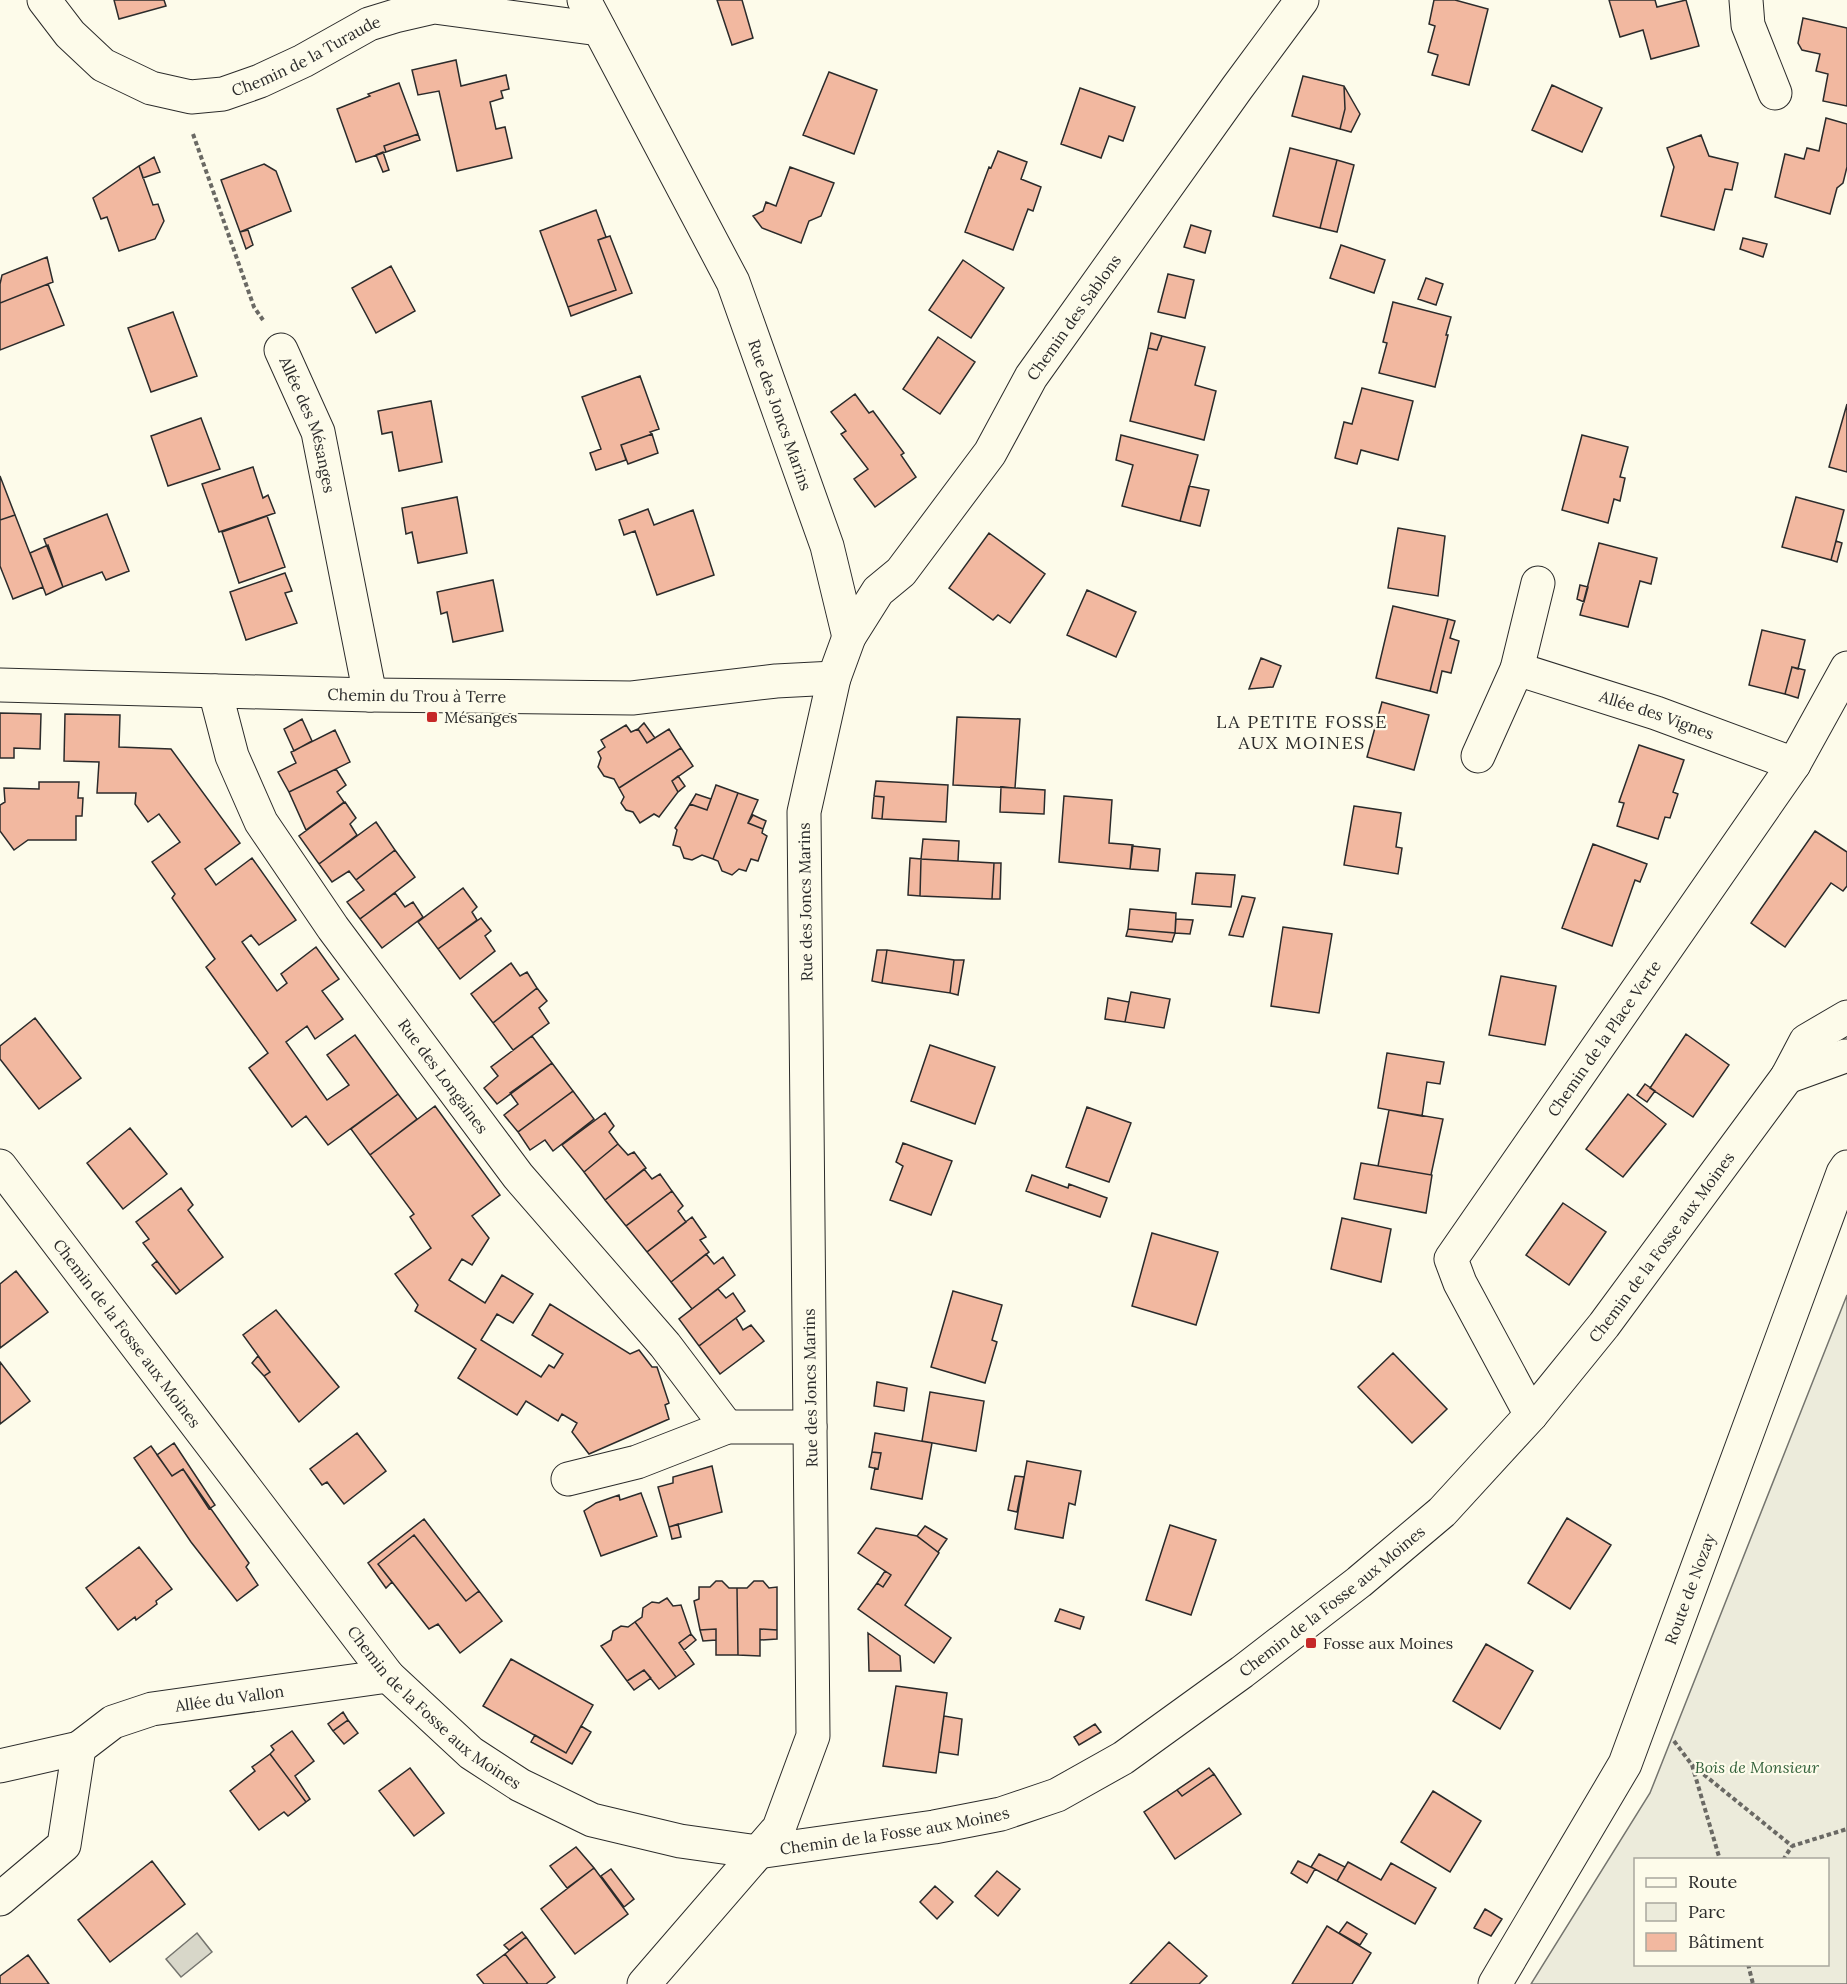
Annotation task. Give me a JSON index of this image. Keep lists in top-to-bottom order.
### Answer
{
  "streets": {
    "street": [
      "Chemin de la Turaude",
      "Chemin des Sablons",
      "Rue des Joncs Marins",
      "Allée des Mésanges",
      "Chemin du Trou à Terre",
      "Allée des Vignes",
      "Chemin de la Place Verte",
      "Rue des Longaines",
      "Chemin de la Fosse aux Moines",
      "Route de Nozay",
      "Allée du Vallon"
    ]
  },
  "crossings": [
    ["Chemin de la Turaude", "Rue des Joncs Marins"],
    ["Chemin de la Turaude", "Allée des Mésanges"],
    ["Chemin des Sablons", "Rue des Joncs Marins"],
    ["Rue des Joncs Marins", "Chemin du Trou à Terre"],
    ["Rue des Joncs Marins", "Chemin de la Fosse aux Moines"],
    ["Allée des Mésanges", "Chemin du Trou à Terre"],
    ["Chemin du Trou à Terre", "Rue des Longaines"],
    ["Allée des Vignes", "Chemin de la Place Verte"],
    ["Chemin de la Place Verte", "Chemin de la Fosse aux Moines"],
    ["Chemin de la Fosse aux Moines", "Allée du Vallon"]
  ],
  "districts": ["LA PETITE FOSSE AUX MOINES"],
  "parks": ["Bois de Monsieur"],
  "places": {
    "transit": ["Mésanges", "Fosse aux Moines"]
  },
  "legend": ["Route", "Parc", "Bâtiment"]
}
